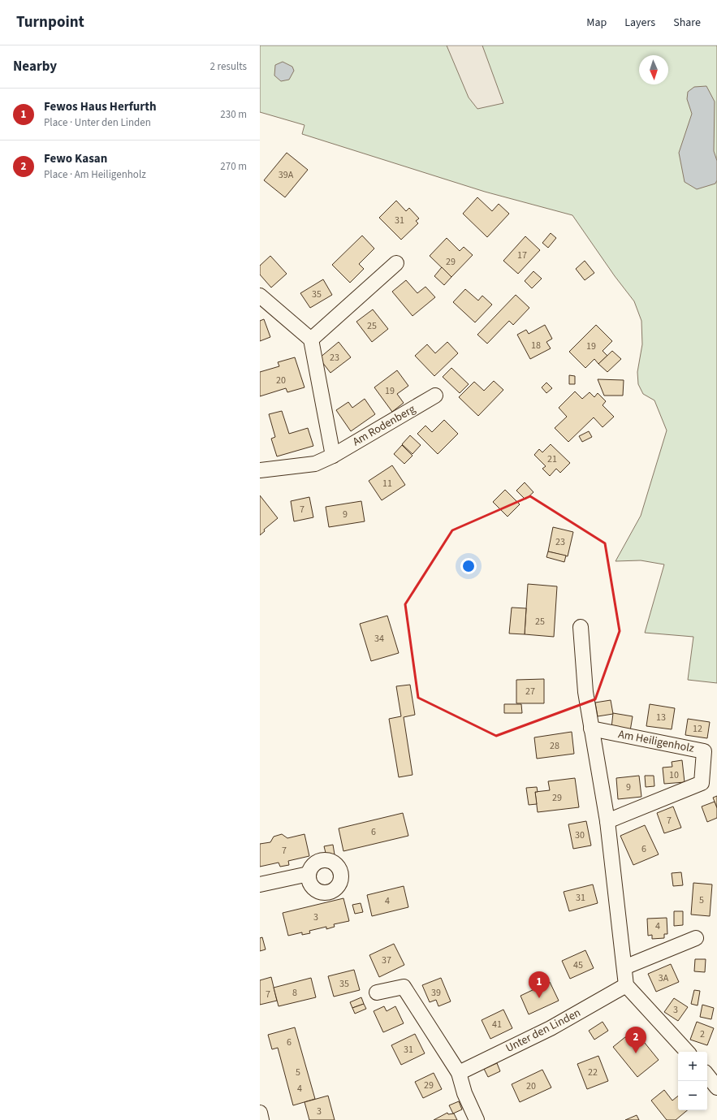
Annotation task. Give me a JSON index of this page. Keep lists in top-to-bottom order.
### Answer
{
  "streets": {
    "street": ["Am Rodenberg", "Am Heiligenholz", "Unter den Linden"]
  },
  "house_numbers": [
    "39A",
    "31",
    "17",
    "29",
    "35",
    "25",
    "18",
    "19",
    "23",
    "20",
    "19",
    "21",
    "11",
    "7",
    "9",
    "23",
    "25",
    "34",
    "27",
    "13",
    "12",
    "28",
    "10",
    "9",
    "29",
    "7",
    "6",
    "30",
    "6",
    "7",
    "31",
    "5",
    "4",
    "3",
    "4",
    "37",
    "45",
    "3A",
    "35",
    "8",
    "39",
    "7",
    "3",
    "41",
    "2",
    "6",
    "31",
    "5",
    "22",
    "29",
    "20",
    "4",
    "3"
  ],
  "north": "bottom",
  "page": {
    "header": "Turnpoint",
    "nav": ["Map", "Layers", "Share"],
    "heading": ["Nearby", "2 results"],
    "list": [
      {
        "mark": "1",
        "name": "Fewos Haus Herfurth",
        "note": "Place · Unter den Linden",
        "value": "230 m"
      },
      {
        "mark": "2",
        "name": "Fewo Kasan",
        "note": "Place · Am Heiligenholz",
        "value": "270 m"
      }
    ],
    "pins": ["1", "2"],
    "map_buttons": ["+", "−"]
  }
}
